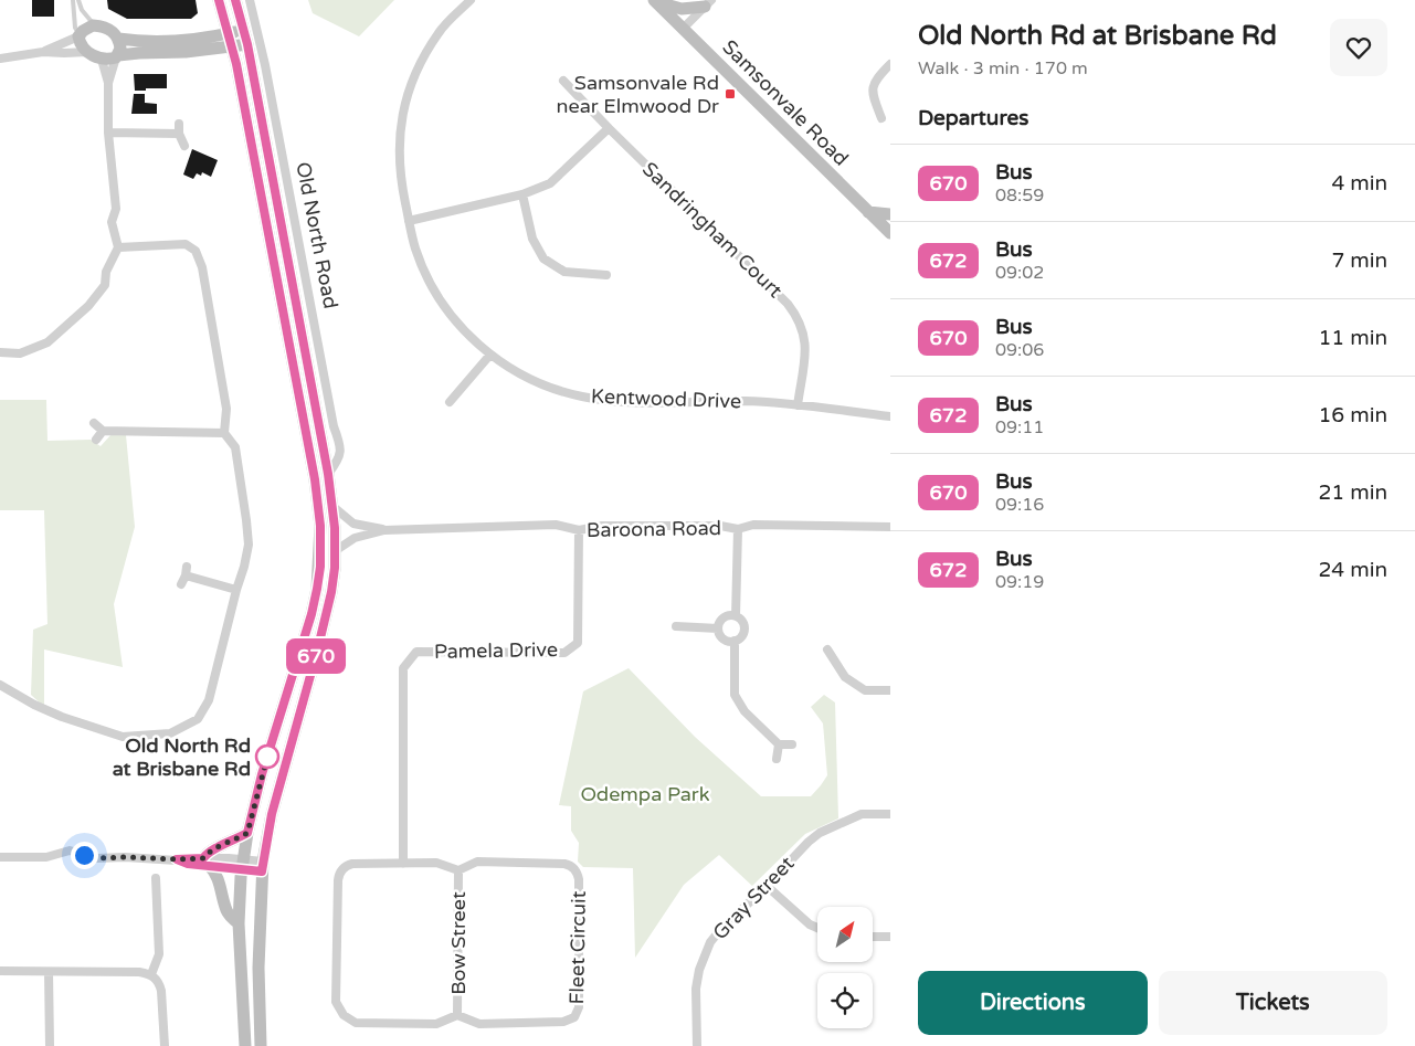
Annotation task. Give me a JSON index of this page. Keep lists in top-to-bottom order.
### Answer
{
  "streets": {
    "main road": ["Samsonvale Road", "Old North Road"],
    "street": [
      "Sandringham Court",
      "Kentwood Drive",
      "Baroona Road",
      "Pamela Drive",
      "Gray Street",
      "Bow Street",
      "Fleet Circuit"
    ]
  },
  "crossings": [
    ["Sandringham Court", "Kentwood Drive"],
    ["Old North Road", "Baroona Road"],
    ["Baroona Road", "Pamela Drive"],
    ["Bow Street", "Fleet Circuit"]
  ],
  "parks": ["Odempa Park"],
  "places": {
    "transit": ["Samsonvale Rd near Elmwood Dr"],
    "other": ["Old North Rd at Brisbane Rd"]
  },
  "lines": ["bus line 670"],
  "north": "top right",
  "page": {
    "on_map": "670",
    "heading": [
      ["Old North Rd at Brisbane Rd", "Walk · 3 min · 170 m"],
      "Departures"
    ],
    "list": [
      {
        "mark": "670",
        "name": "Bus",
        "note": "08:59",
        "value": "4 min"
      },
      {
        "mark": "672",
        "name": "Bus",
        "note": "09:02",
        "value": "7 min"
      },
      {
        "mark": "670",
        "name": "Bus",
        "note": "09:06",
        "value": "11 min"
      },
      {
        "mark": "672",
        "name": "Bus",
        "note": "09:11",
        "value": "16 min"
      },
      {
        "mark": "670",
        "name": "Bus",
        "note": "09:16",
        "value": "21 min"
      },
      {
        "mark": "672",
        "name": "Bus",
        "note": "09:19",
        "value": "24 min"
      }
    ],
    "buttons": ["Directions", "Tickets"]
  }
}
